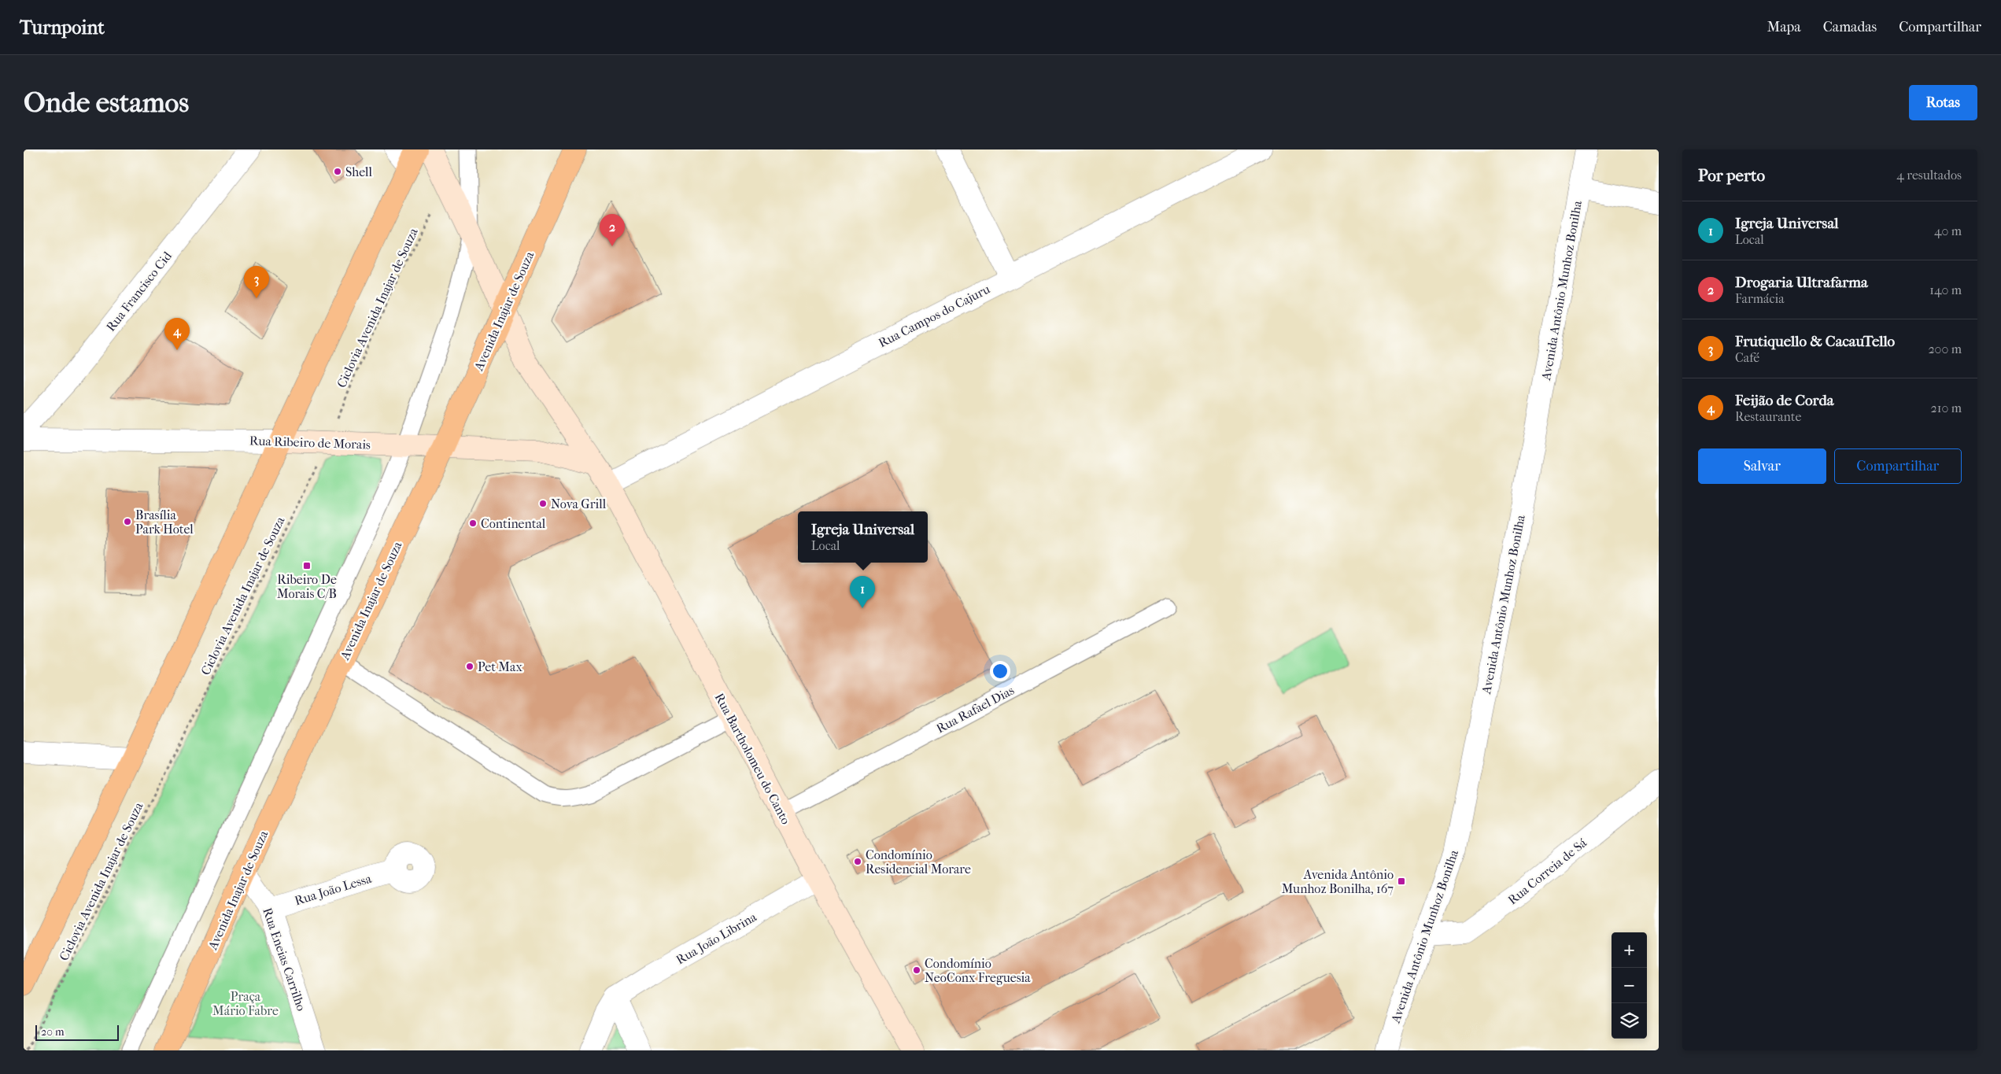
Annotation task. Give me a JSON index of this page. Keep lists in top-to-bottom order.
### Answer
{
  "streets": {
    "main road": ["Avenida Inajar de Souza", "Rua Ribeiro de Morais", "Rua Bartholomeu do Canto"],
    "street": [
      "Avenida Antônio Munhoz Bonilha",
      "Rua Francisco Cid",
      "Rua Campos do Cajuru",
      "Rua Correia de Sá",
      "Rua João Lessa",
      "Rua João Librina",
      "Rua Eneias Carrilho"
    ],
    "lane": ["Rua Rafael Dias"],
    "path": ["Ciclovia Avenida Inajar de Souza"]
  },
  "crossings": [
    ["Avenida Antônio Munhoz Bonilha", "Rua Correia de Sá"],
    ["Ciclovia Avenida Inajar de Souza", "Rua Ribeiro de Morais"],
    ["Ciclovia Avenida Inajar de Souza", "Rua Bartholomeu do Canto"],
    ["Avenida Inajar de Souza", "Rua Ribeiro de Morais"],
    ["Avenida Inajar de Souza", "Rua Bartholomeu do Canto"],
    ["Avenida Inajar de Souza", "Rua Eneias Carrilho"],
    ["Rua Campos do Cajuru", "Rua Bartholomeu do Canto"],
    ["Rua Ribeiro de Morais", "Rua Bartholomeu do Canto"],
    ["Rua Rafael Dias", "Rua Bartholomeu do Canto"],
    ["Rua Bartholomeu do Canto", "Rua João Librina"],
    ["Rua João Lessa", "Rua Eneias Carrilho"]
  ],
  "parks": ["Praça Mário Fabre"],
  "places": {
    "other": [
      "Shell",
      "Nova Grill",
      "Brasília Park Hotel",
      "Continental",
      "Pet Max",
      "Condomínio Residencial Morare",
      "Condomínio NeoConx Freguesia"
    ],
    "transit": ["Ribeiro De Morais C/B", "Avenida Antônio Munhoz Bonilha, 167"]
  },
  "scale_bar": "20 m",
  "page": {
    "header": "Turnpoint",
    "nav": ["Mapa", "Camadas", "Compartilhar"],
    "buttons": [
      "Rotas",
      ["Salvar", "Compartilhar"]
    ],
    "title": "Onde estamos",
    "heading": ["Por perto", "4 resultados"],
    "list": [
      {
        "mark": "1",
        "name": "Igreja Universal",
        "note": "Local",
        "value": "40 m"
      },
      {
        "mark": "2",
        "name": "Drogaria Ultrafarma",
        "note": "Farmácia",
        "value": "140 m"
      },
      {
        "mark": "3",
        "name": "Frutiquello & CacauTello",
        "note": "Café",
        "value": "200 m"
      },
      {
        "mark": "4",
        "name": "Feijão de Corda",
        "note": "Restaurante",
        "value": "210 m"
      }
    ],
    "pins": [
      "2",
      "3",
      "4",
      "1"
    ],
    "popup": ["Igreja Universal", "Local"],
    "map_buttons": ["+", "−"],
    "scale": "20 m"
  }
}
